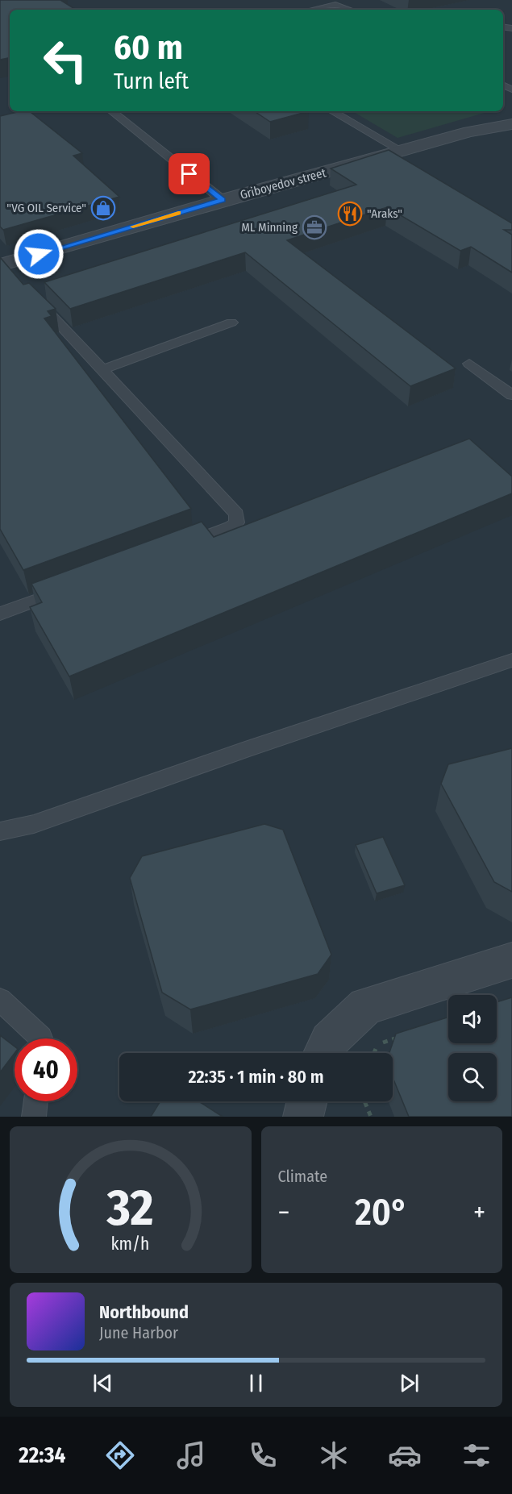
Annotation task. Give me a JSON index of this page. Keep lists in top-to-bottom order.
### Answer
{
  "streets": {
    "street": ["Griboyedov street"]
  },
  "places": {
    "shop": ["\"VG OIL Service\""],
    "restaurant": ["\"Araks\""],
    "office": ["ML Minning"]
  },
  "page": {
    "turn": ["60 m", "Turn left"],
    "limit": "40",
    "trip": "22:35 · 1 min · 80 m",
    "tile": "Climate",
    "heat": ["−", "20°", "+"],
    "song": ["Northbound", "June Harbor"],
    "tabs": "22:34",
    "gauge": ["32", "km/h"]
  }
}
